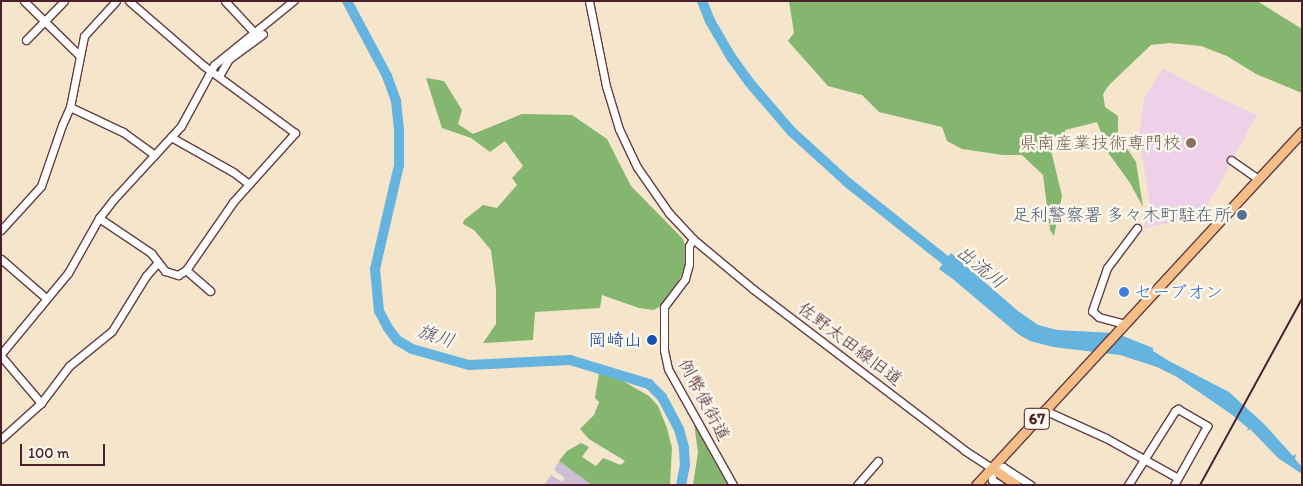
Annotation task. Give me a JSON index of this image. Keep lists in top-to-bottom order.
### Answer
{
  "streets": {
    "main road": ["67"],
    "street": ["佐野太田線旧道", "例幣使街道"]
  },
  "crossings": [
    ["佐野太田線旧道", "例幣使街道"],
    ["佐野太田線旧道", "67"]
  ],
  "water": ["出流川", "旗川"],
  "places": [
    "県南産業技術専門校",
    "足利警察署 多々木町駐在所",
    "セーブオン",
    "岡崎山"
  ],
  "scale_bar": "100 m"
}
